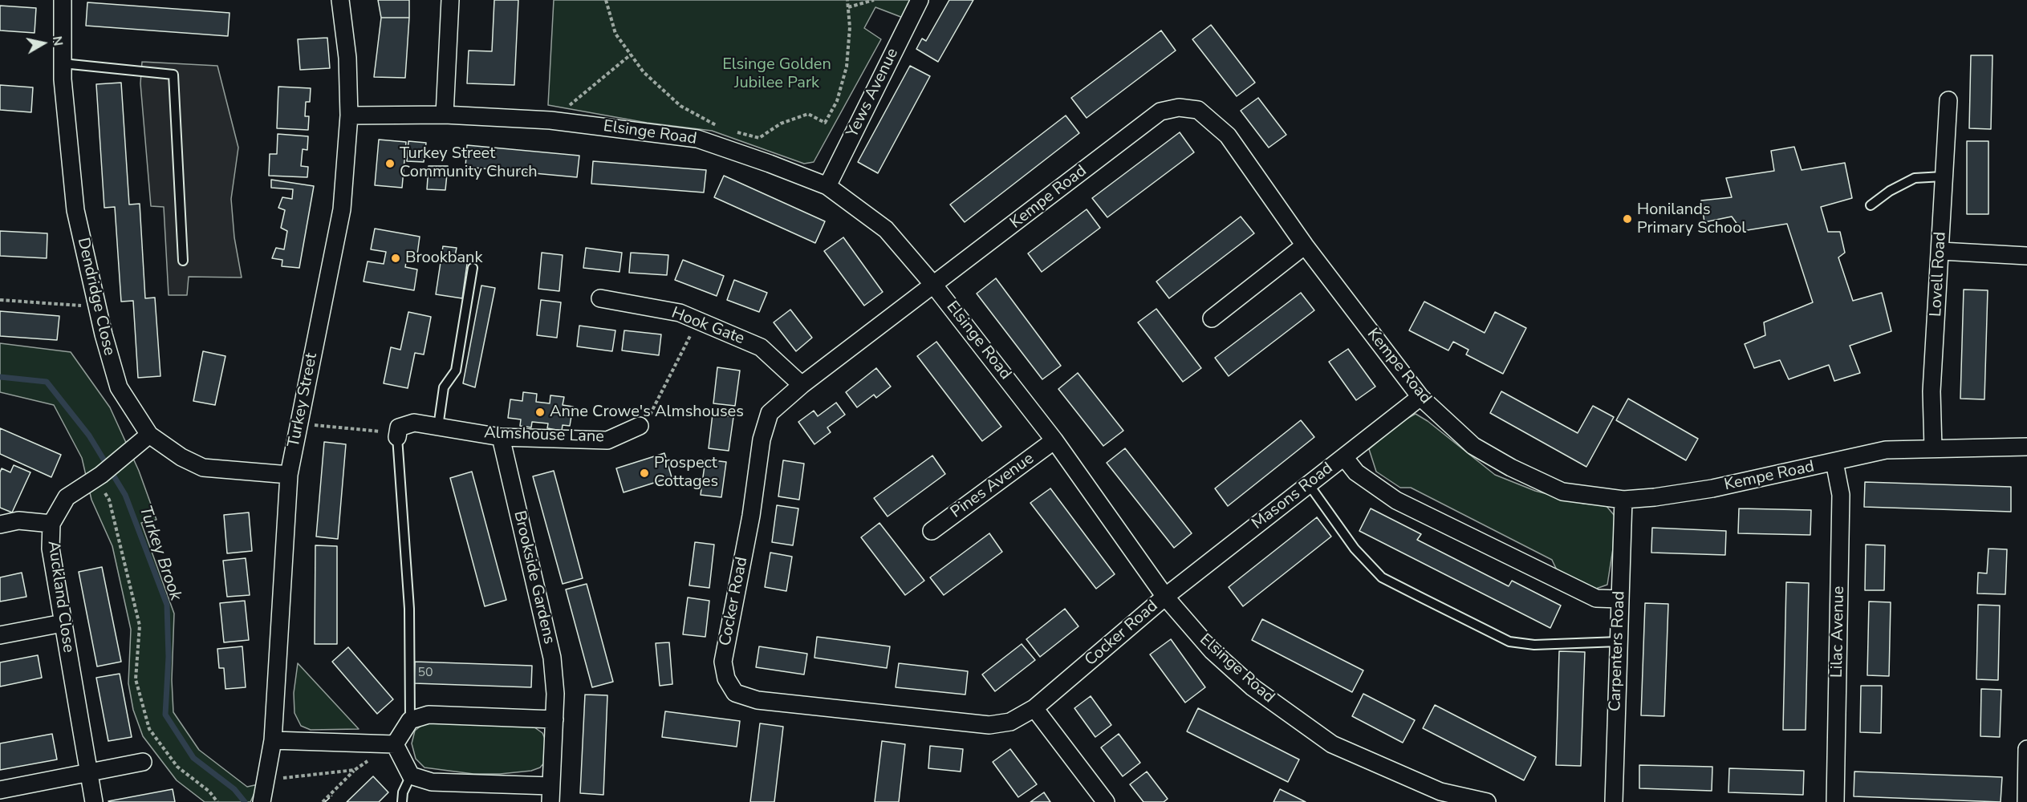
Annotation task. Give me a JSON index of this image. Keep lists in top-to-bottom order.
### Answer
{
  "streets": {
    "street": [
      "Yews Avenue",
      "Elsinge Road",
      "Kempe Road",
      "Lovell Road",
      "Dendridge Close",
      "Hook Gate",
      "Turkey Street",
      "Almshouse Lane",
      "Pines Avenue",
      "Masons Road",
      "Brookside Gardens",
      "Auckland Close",
      "Cocker Road",
      "Lilac Avenue",
      "Carpenters Road"
    ]
  },
  "crossings": [
    ["Yews Avenue", "Elsinge Road"],
    ["Elsinge Road", "Kempe Road"],
    ["Elsinge Road", "Turkey Street"],
    ["Elsinge Road", "Pines Avenue"],
    ["Elsinge Road", "Masons Road"],
    ["Elsinge Road", "Cocker Road"],
    ["Kempe Road", "Lovell Road"],
    ["Kempe Road", "Masons Road"],
    ["Kempe Road", "Cocker Road"],
    ["Kempe Road", "Lilac Avenue"],
    ["Kempe Road", "Carpenters Road"],
    ["Dendridge Close", "Turkey Street"],
    ["Dendridge Close", "Auckland Close"],
    ["Hook Gate", "Cocker Road"],
    ["Almshouse Lane", "Brookside Gardens"],
    ["Masons Road", "Cocker Road"]
  ],
  "water": ["Turkey Brook"],
  "parks": ["Elsinge Golden Jubilee Park"],
  "places": [
    "Turkey Street Community Church",
    "Honilands Primary School",
    "Brookbank",
    "Anne Crowe's Almshouses",
    "Prospect Cottages"
  ],
  "house_numbers": ["50"],
  "north": "right"
}
